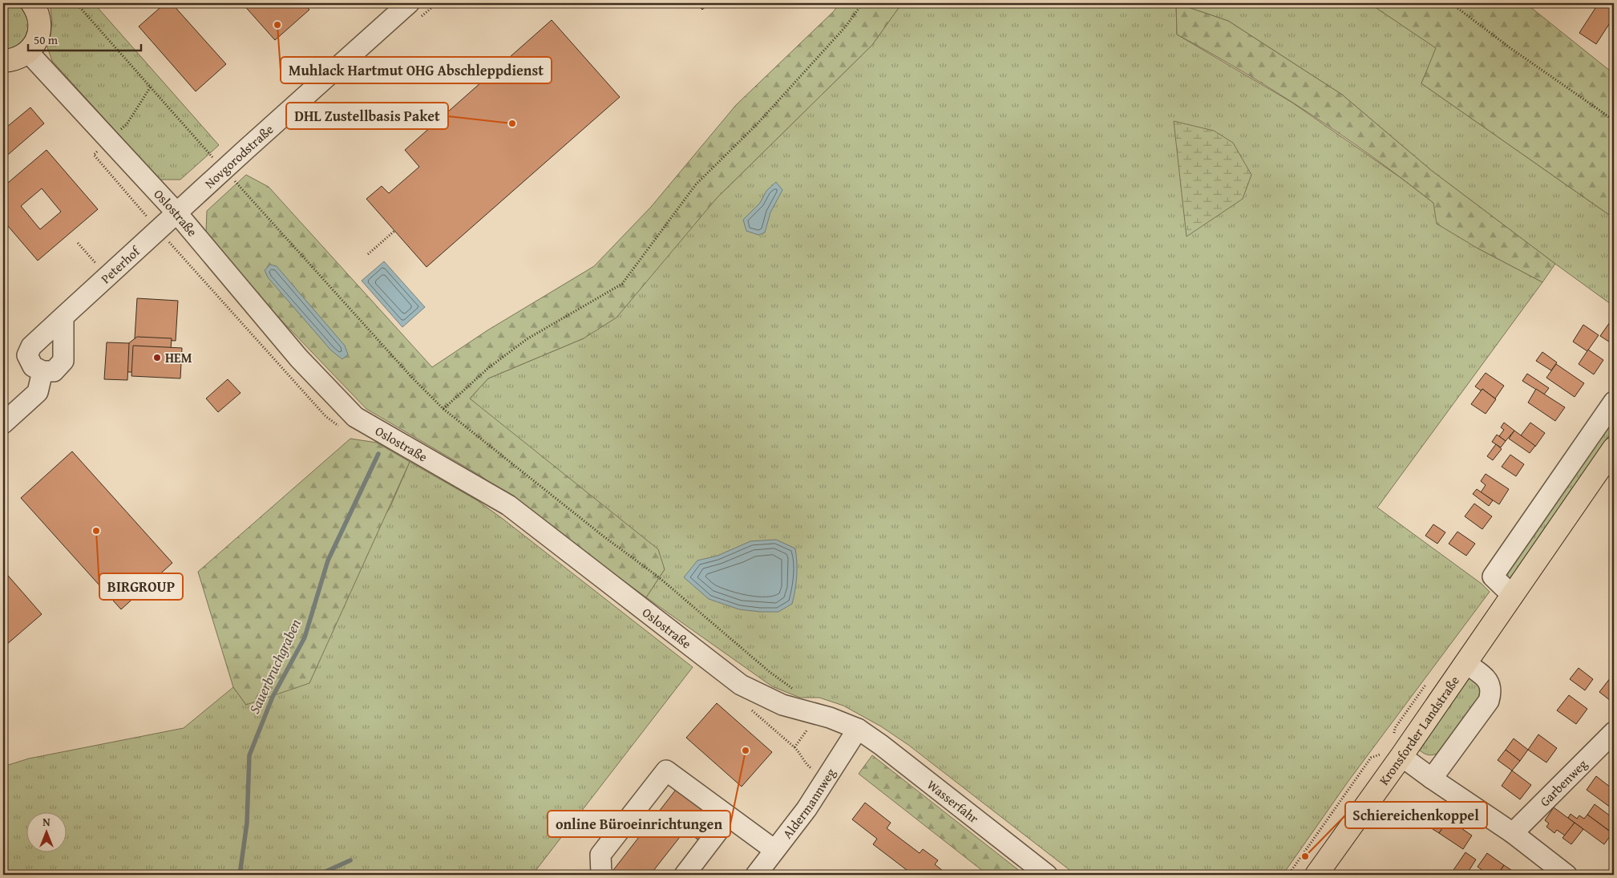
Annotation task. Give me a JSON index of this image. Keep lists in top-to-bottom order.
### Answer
{
  "streets": {
    "main road": ["Kronsforder Landstraße"],
    "street": [
      "Novgorodstraße",
      "Oslostraße",
      "Peterhof",
      "Garbenweg",
      "Wasserfahr",
      "Aldermannweg"
    ]
  },
  "crossings": [
    ["Novgorodstraße", "Oslostraße"],
    ["Novgorodstraße", "Peterhof"],
    ["Oslostraße", "Peterhof"],
    ["Oslostraße", "Wasserfahr"],
    ["Oslostraße", "Aldermannweg"],
    ["Wasserfahr", "Aldermannweg"]
  ],
  "water": ["Sauerbruchgraben"],
  "places": [
    "Muhlack Hartmut OHG Abschleppdienst",
    "DHL Zustellbasis Paket",
    "HEM",
    "BIRGROUP",
    "online Büroeinrichtungen",
    "Schiereichenkoppel"
  ],
  "scale_bar": "50 m",
  "north": "top"
}
